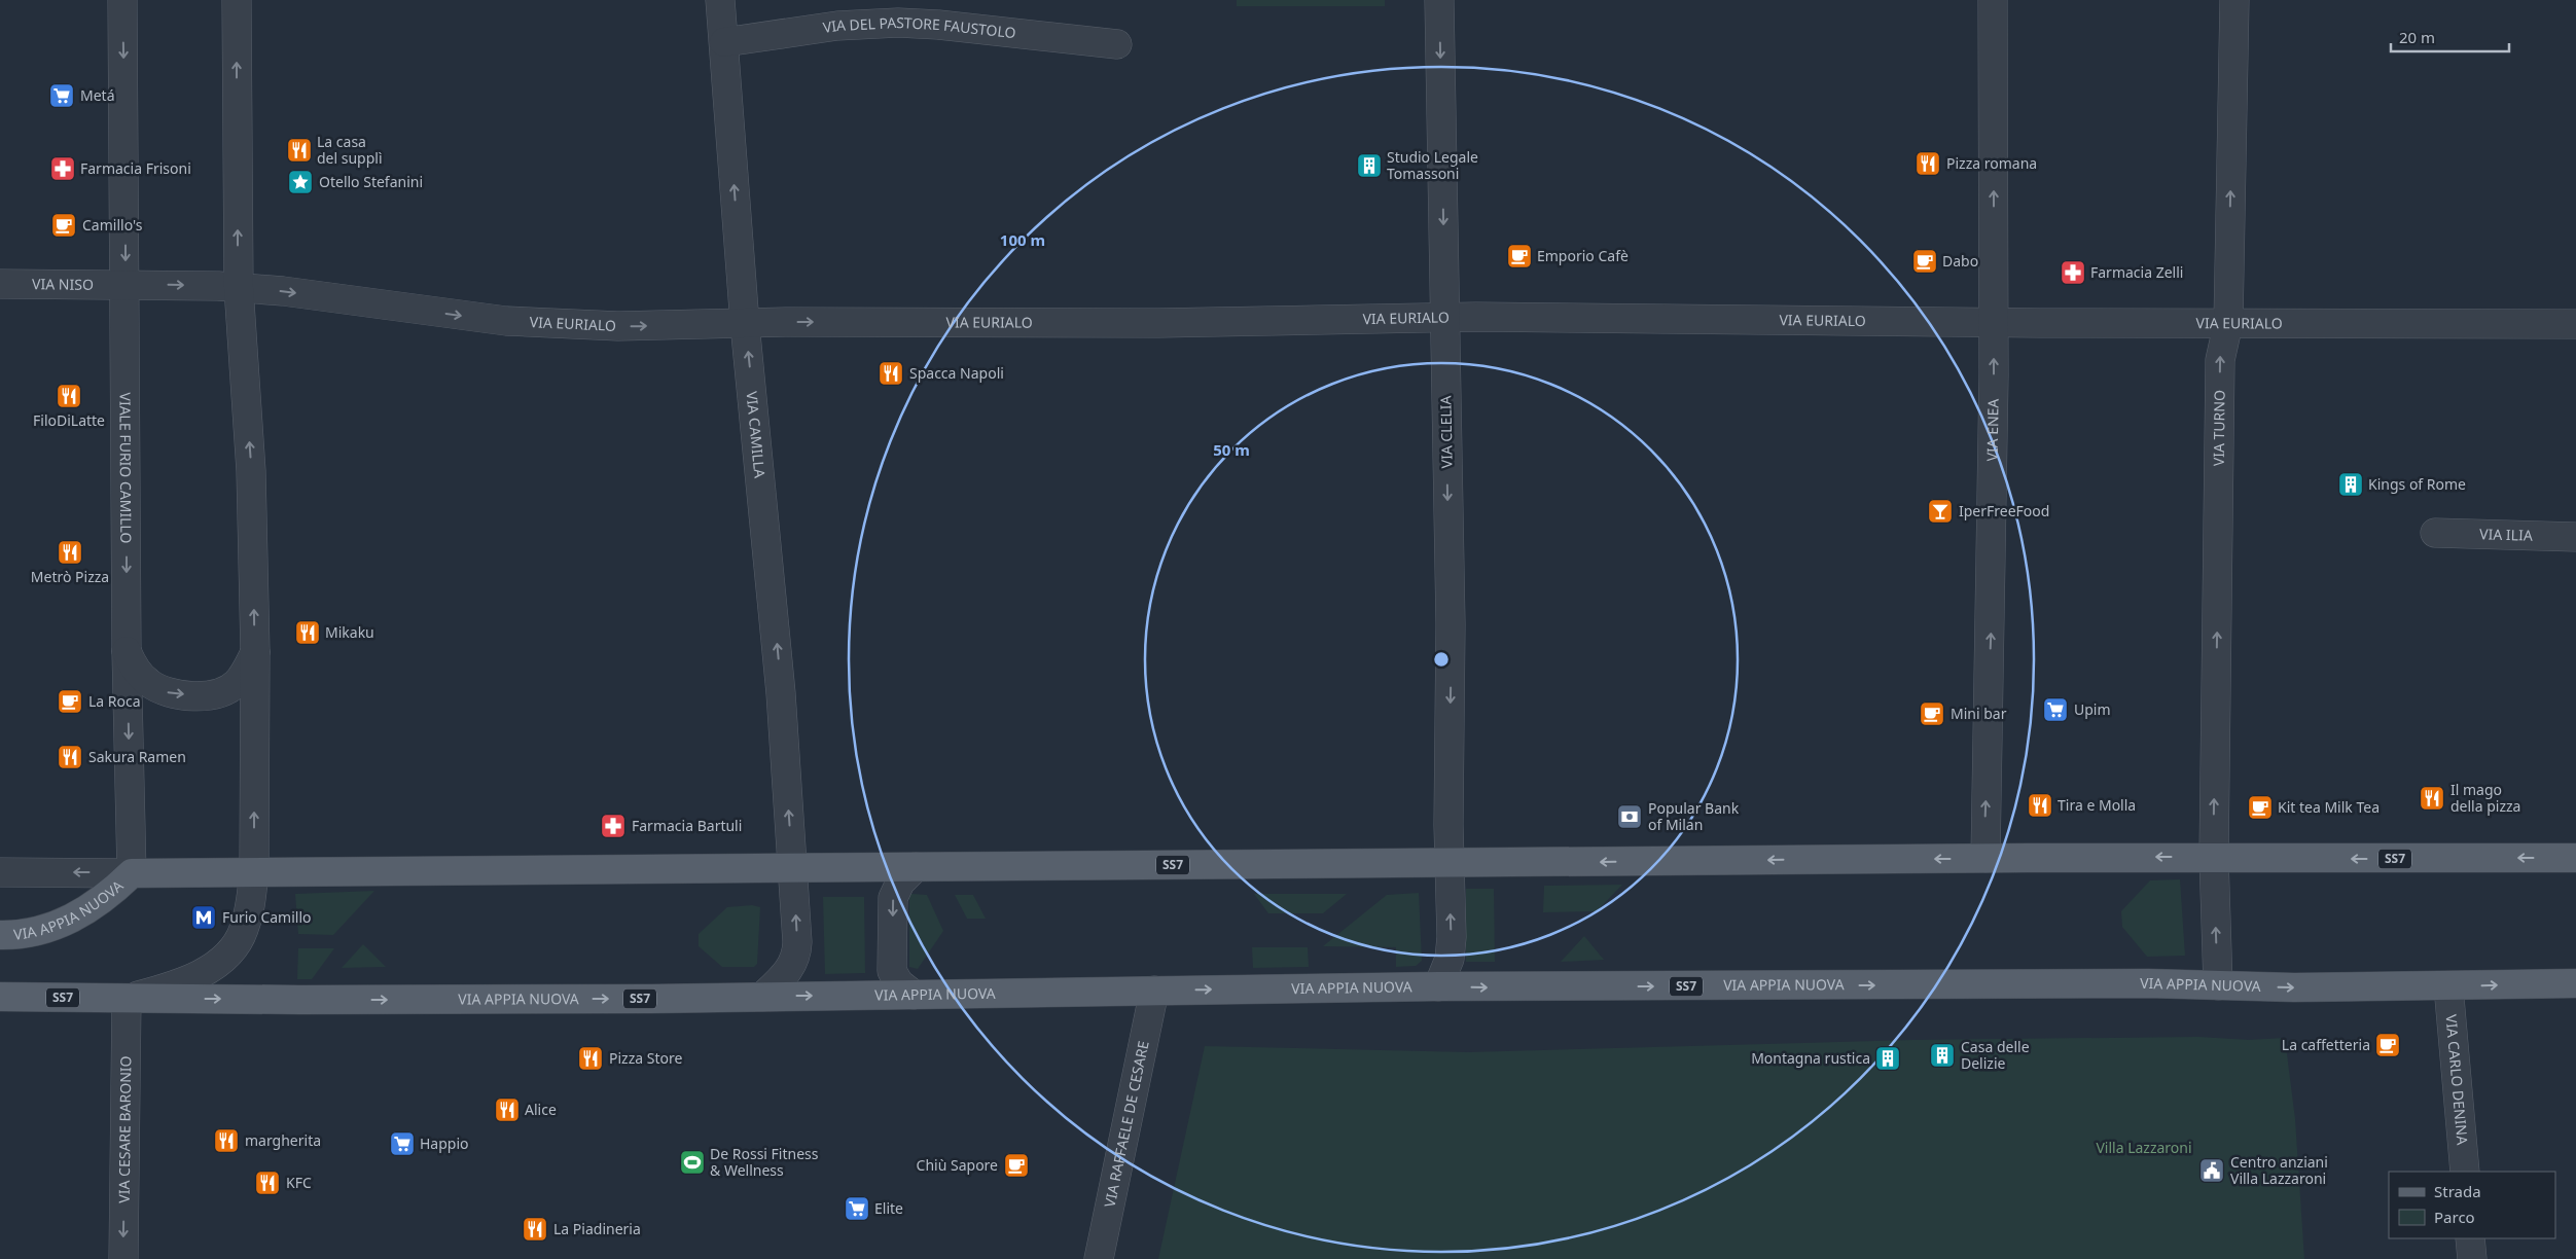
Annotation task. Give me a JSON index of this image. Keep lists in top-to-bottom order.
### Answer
{
  "streets": {
    "main road": ["SS7", "VIA APPIA NUOVA"],
    "street": [
      "VIA DEL PASTORE FAUSTOLO",
      "VIA NISO",
      "VIA EURIALO",
      "VIA TURNO",
      "VIA ENEA",
      "VIA CLELIA",
      "VIA CAMILLA",
      "VIALE FURIO CAMILLO",
      "VIA ILIA",
      "VIA CARLO DENINA",
      "VIA RAFFAELE DE CESARE",
      "VIA CESARE BARONIO"
    ]
  },
  "crossings": [
    ["VIA DEL PASTORE FAUSTOLO", "VIA CAMILLA"],
    ["VIA NISO", "VIALE FURIO CAMILLO"],
    ["VIA EURIALO", "VIA TURNO"],
    ["VIA EURIALO", "VIA ENEA"],
    ["VIA EURIALO", "VIA CLELIA"],
    ["VIA EURIALO", "VIA CAMILLA"],
    ["VIA TURNO", "VIA APPIA NUOVA"],
    ["VIA ENEA", "VIA APPIA NUOVA"],
    ["VIA CLELIA", "VIA APPIA NUOVA"],
    ["VIA CAMILLA", "VIA APPIA NUOVA"],
    ["VIALE FURIO CAMILLO", "VIA APPIA NUOVA"],
    ["VIA APPIA NUOVA", "VIA CARLO DENINA"],
    ["VIA APPIA NUOVA", "VIA RAFFAELE DE CESARE"],
    ["VIA APPIA NUOVA", "VIA CESARE BARONIO"]
  ],
  "one_way": [
    "VIA EURIALO",
    "VIA TURNO",
    "VIA ENEA",
    "VIA CAMILLA",
    "VIA CESARE BARONIO"
  ],
  "parks": ["Villa Lazzaroni"],
  "places": {
    "supermarket": [
      "Metá",
      "Upim",
      "Happio",
      "Elite"
    ],
    "restaurant": [
      "La casa del supplì",
      "Pizza romana",
      "Spacca Napoli",
      "FiloDiLatte",
      "Metrò Pizza",
      "Mikaku",
      "Sakura Ramen",
      "Il mago della pizza",
      "Tira e Molla",
      "Pizza Store",
      "Alice",
      "margherita",
      "KFC",
      "La Piadineria"
    ],
    "building": [
      "Studio Legale Tomassoni",
      "Kings of Rome",
      "Casa delle Delizie",
      "Montagna rustica"
    ],
    "pharmacy": ["Farmacia Frisoni", "Farmacia Zelli", "Farmacia Bartuli"],
    "place": ["Otello Stefanini"],
    "cafe": [
      "Camillo's",
      "Emporio Cafè",
      "Dabo",
      "La Roca",
      "Mini bar",
      "Kit tea Milk Tea",
      "La caffetteria",
      "Chiù Sapore"
    ],
    "bar": ["IperFreeFood"],
    "bank": ["Popular Bank of Milan"],
    "metro station": ["Furio Camillo"],
    "sports": ["De Rossi Fitness & Wellness"],
    "public building": ["Centro anziani Villa Lazzaroni"]
  },
  "legend": ["Strada", "Parco"],
  "scale_bar": "20 m",
  "rings": ["100 m", "50 m"]
}
